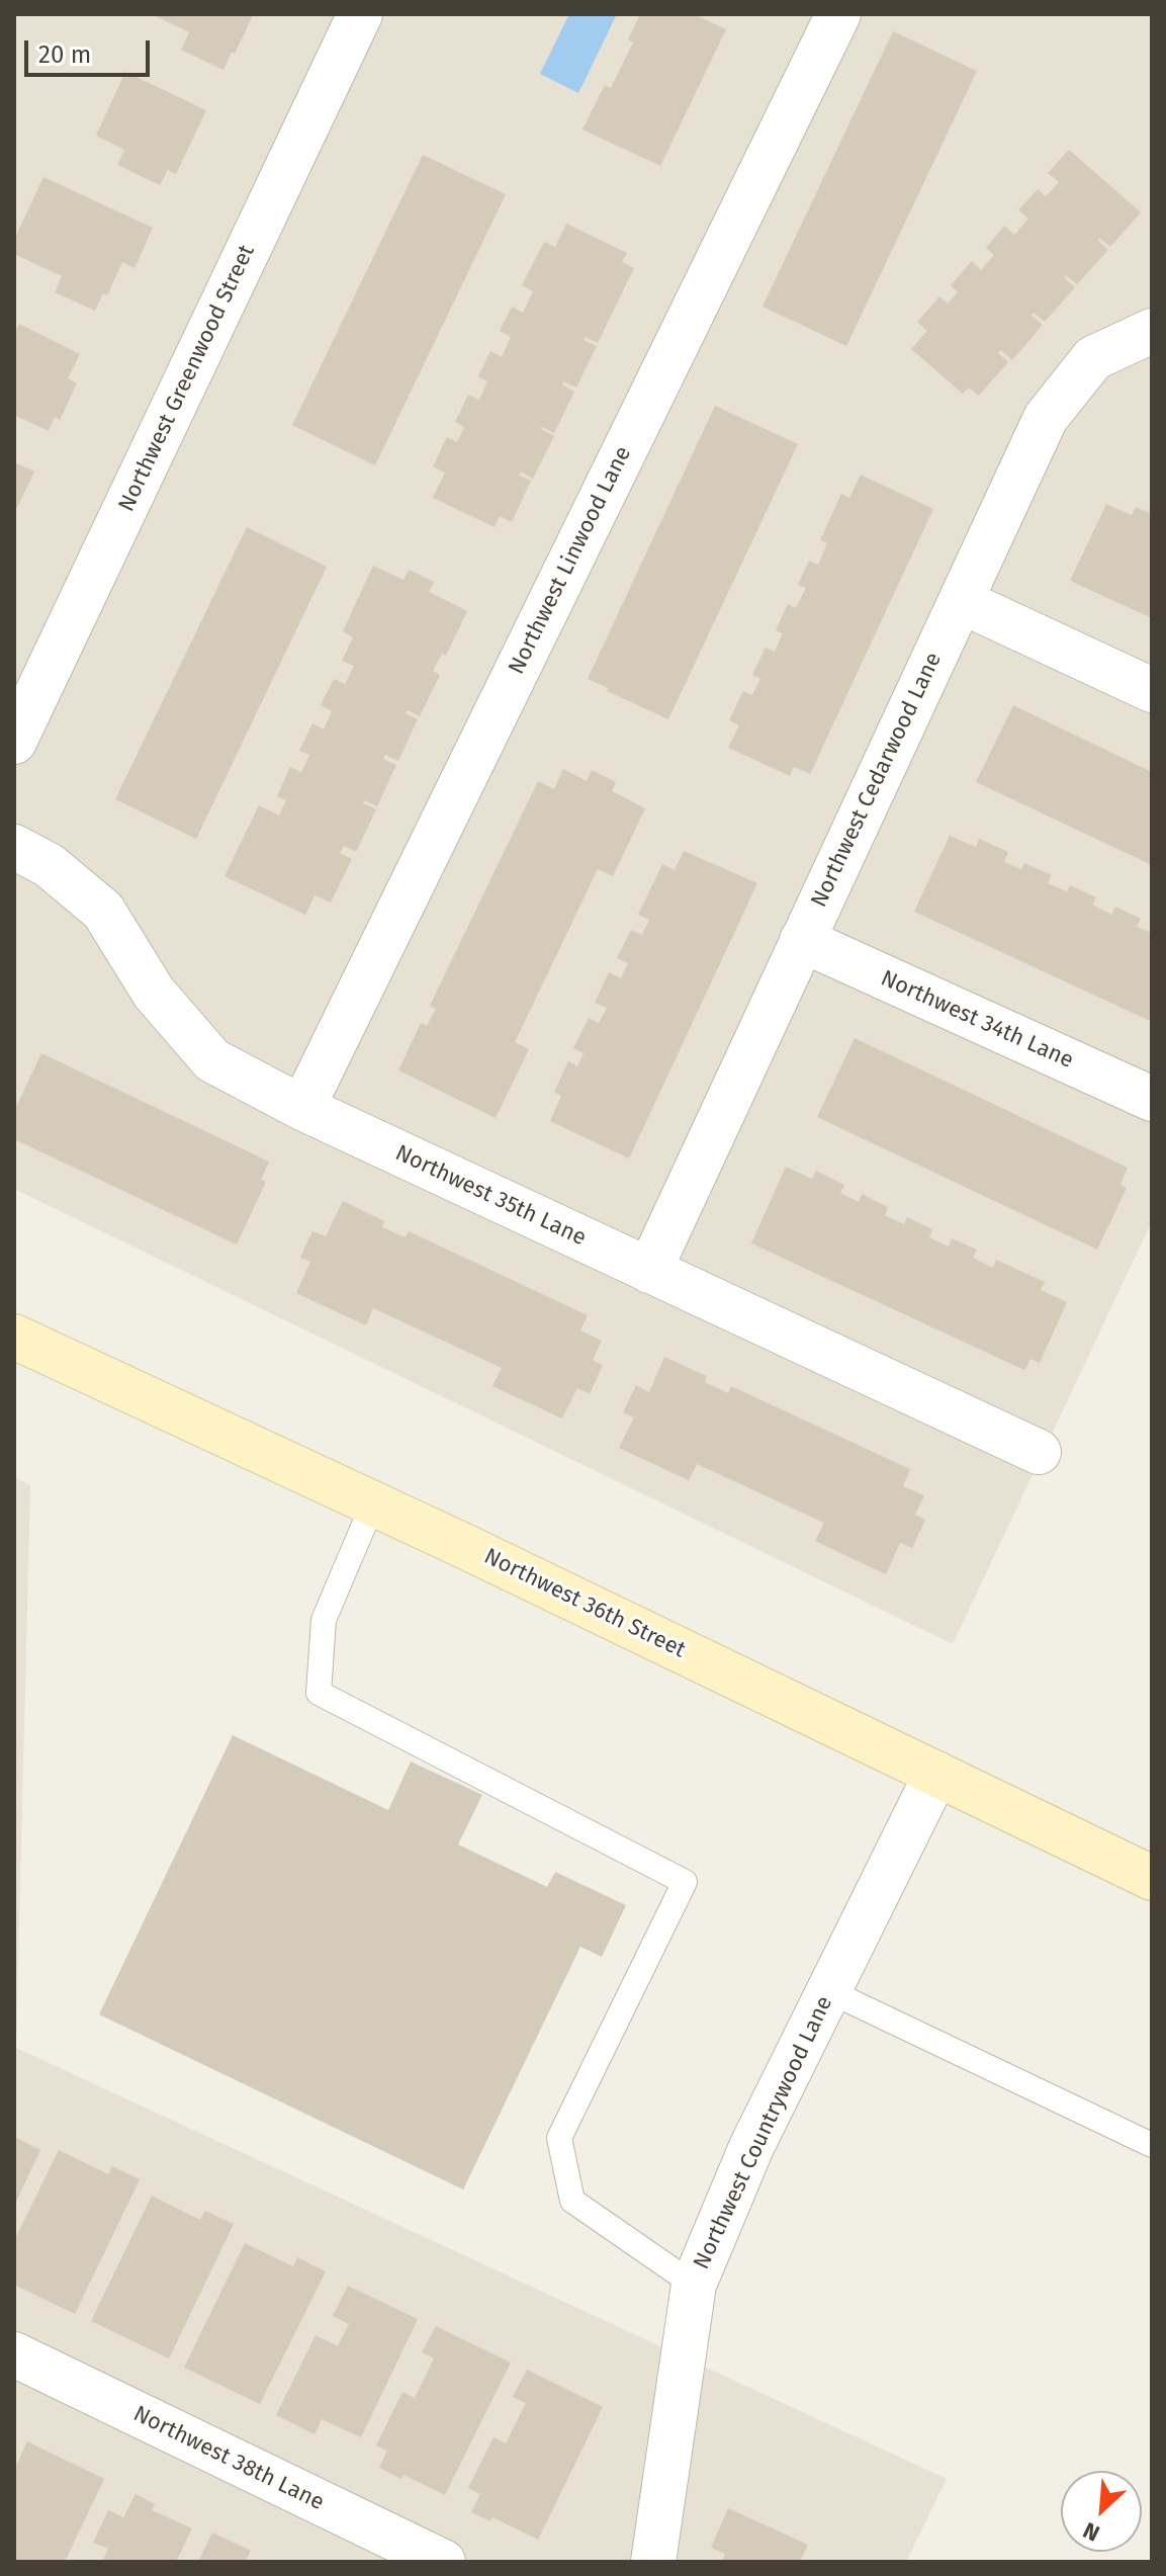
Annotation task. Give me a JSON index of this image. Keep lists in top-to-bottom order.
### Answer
{
  "streets": {
    "main road": ["Northwest 36th Street"],
    "street": [
      "Northwest Greenwood Street",
      "Northwest Linwood Lane",
      "Northwest Cedarwood Lane",
      "Northwest 34th Lane",
      "Northwest 35th Lane",
      "Northwest Countrywood Lane",
      "Northwest 38th Lane"
    ]
  },
  "crossings": [
    ["Northwest Linwood Lane", "Northwest 35th Lane"],
    ["Northwest Cedarwood Lane", "Northwest 34th Lane"],
    ["Northwest Cedarwood Lane", "Northwest 35th Lane"],
    ["Northwest 36th Street", "Northwest Countrywood Lane"]
  ],
  "scale_bar": "20 m",
  "north": "bottom left"
}
